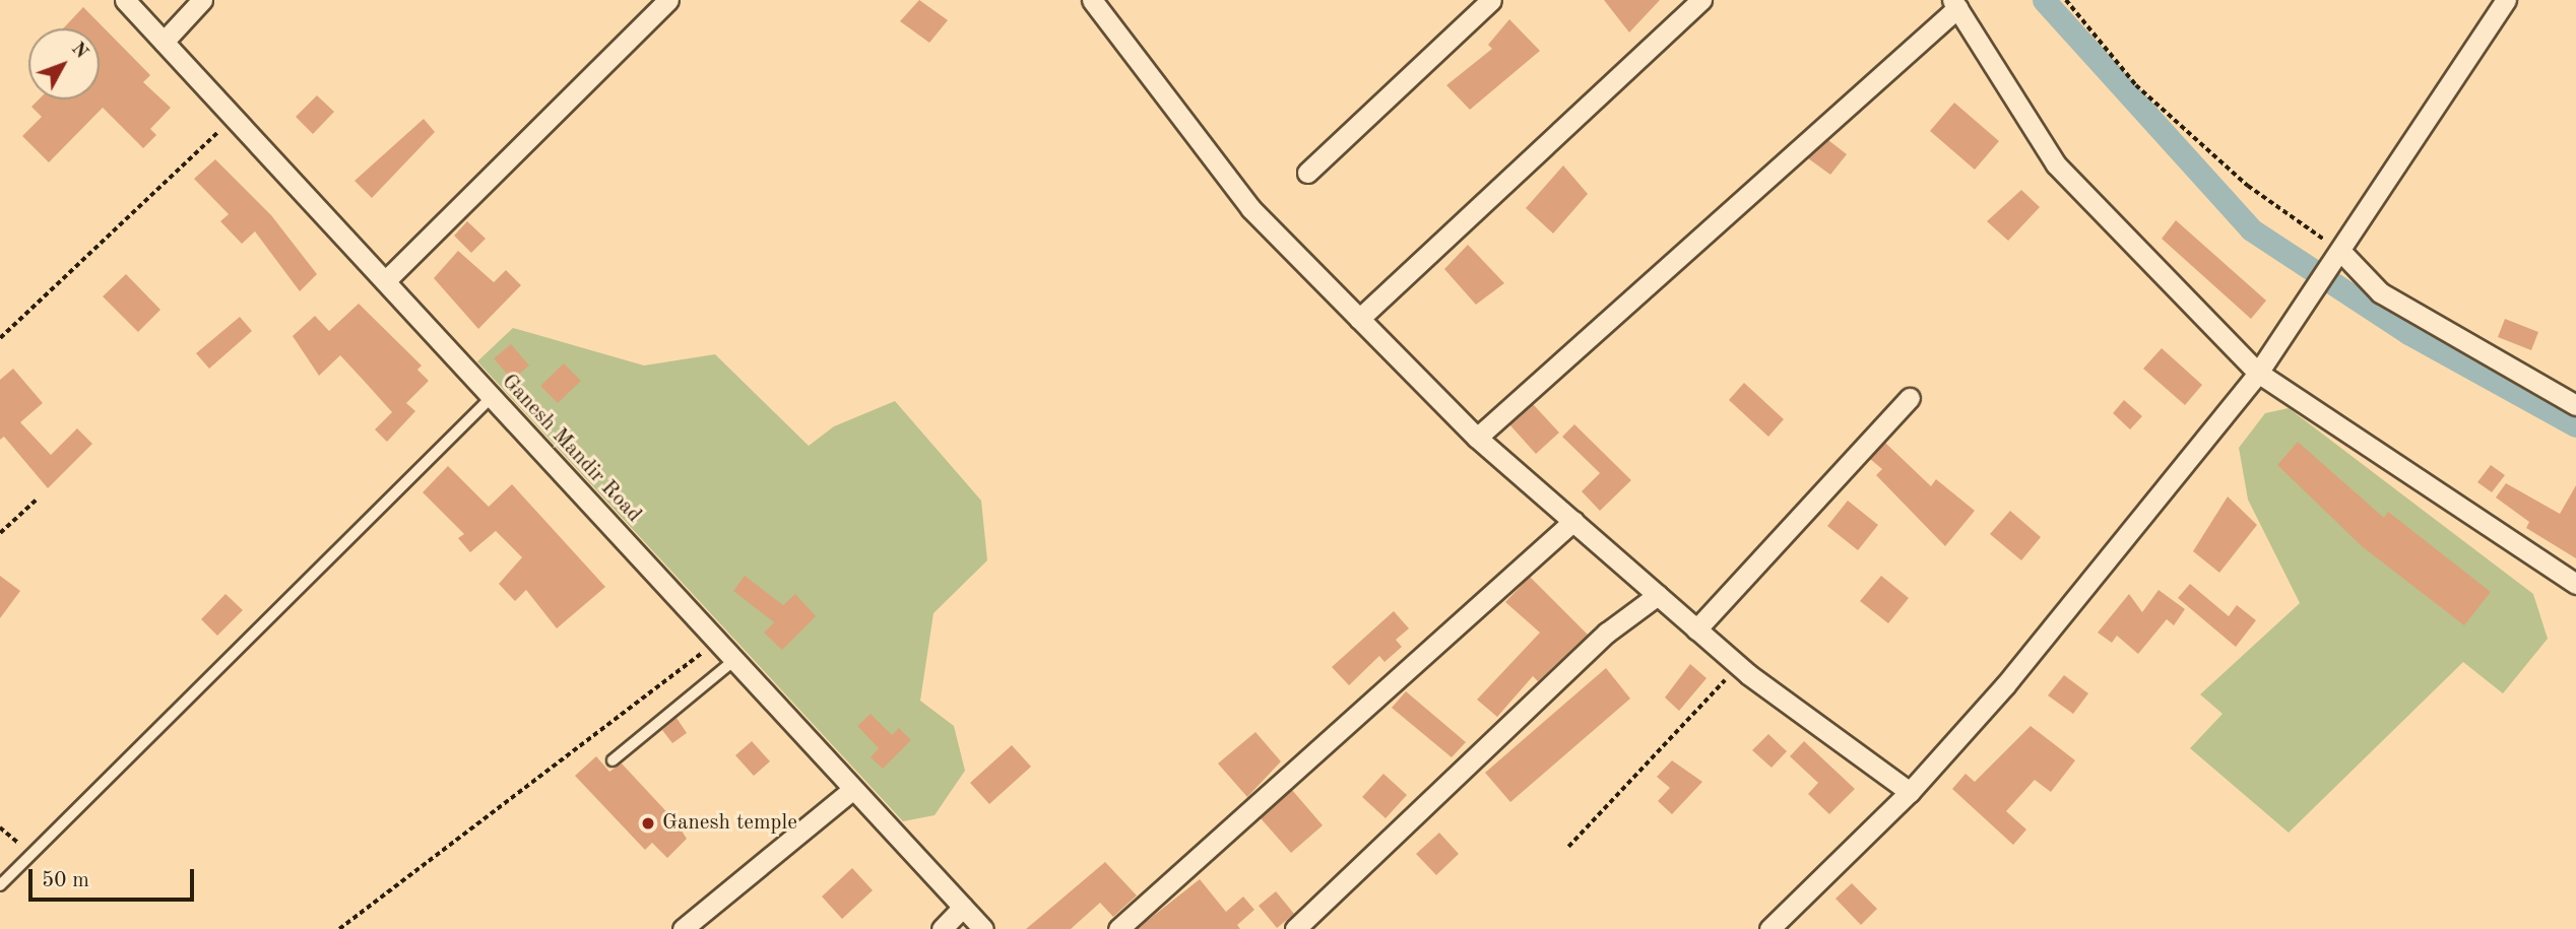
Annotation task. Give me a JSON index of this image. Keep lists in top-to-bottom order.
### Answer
{
  "streets": {
    "street": ["Ganesh Mandir Road"]
  },
  "places": ["Ganesh temple"],
  "scale_bar": "50 m",
  "north": "top right"
}
